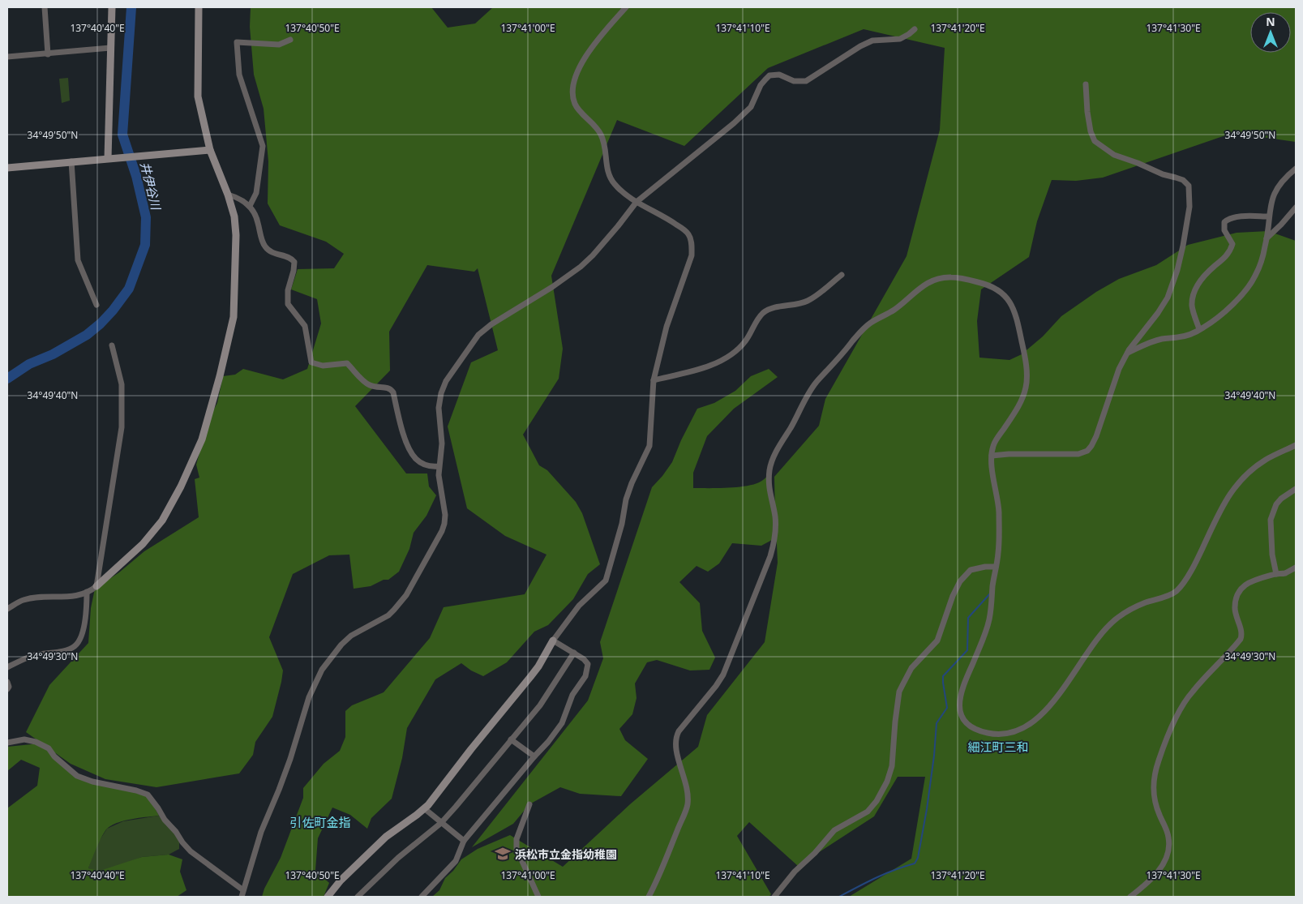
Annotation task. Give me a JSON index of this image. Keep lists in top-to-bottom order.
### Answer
{
  "districts": ["細江町三和", "引佐町金指"],
  "water": ["井伊谷川"],
  "places": {
    "school or university": ["浜松市立金指幼稚園"]
  },
  "north": "top",
  "coordinates": [
    "137°40'40\"E",
    "137°40'50\"E",
    "137°41'00\"E",
    "137°41'10\"E",
    "137°41'20\"E",
    "137°41'30\"E",
    "34°49'50\"N",
    "34°49'40\"N",
    "34°49'30\"N"
  ]
}
